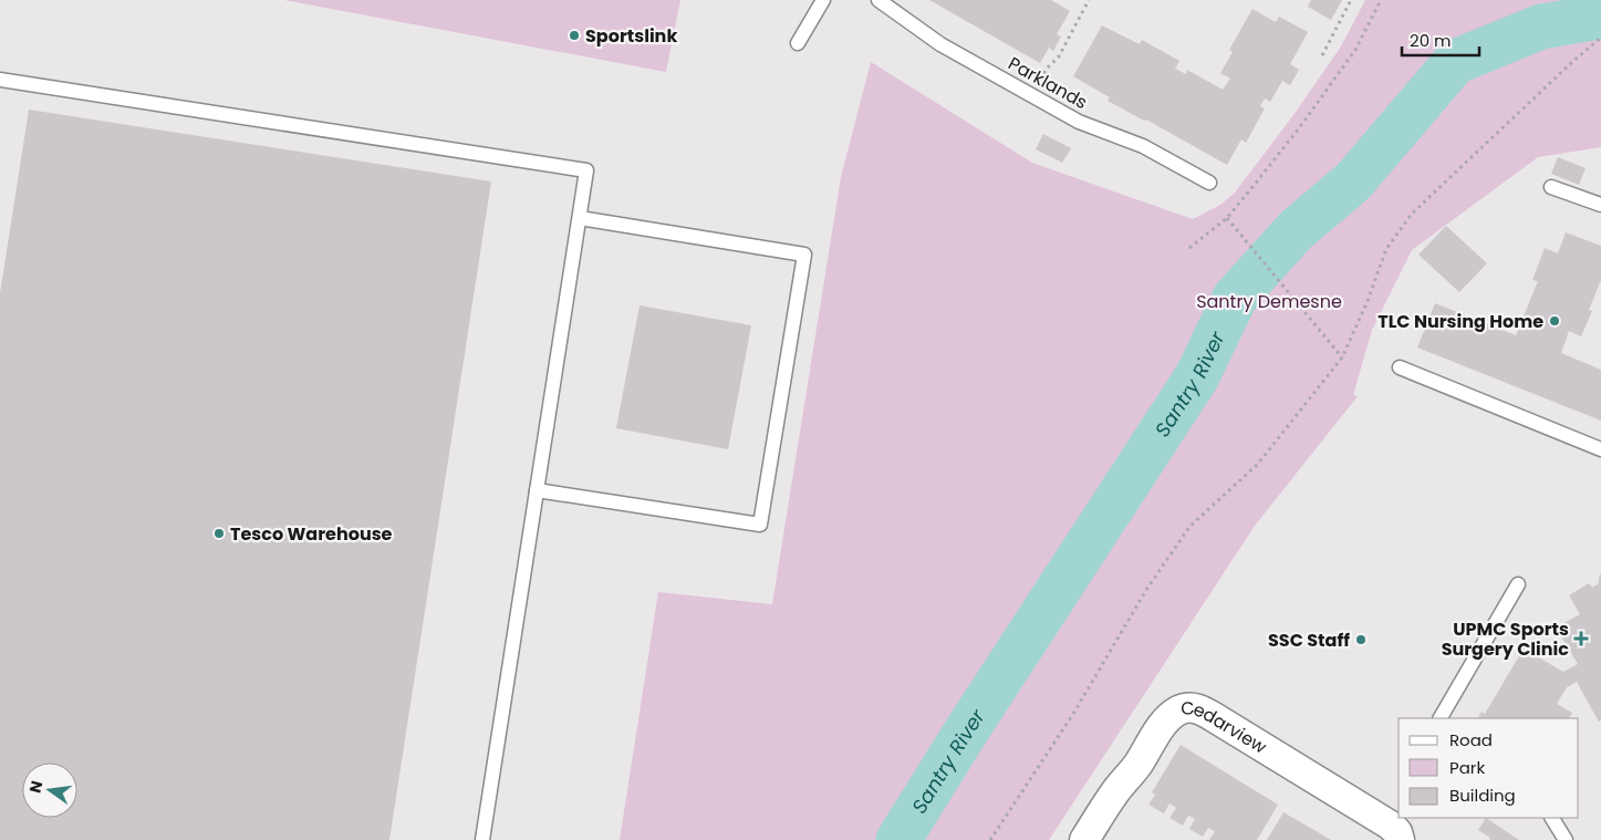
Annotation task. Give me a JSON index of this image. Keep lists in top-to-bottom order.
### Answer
{
  "streets": {
    "street": ["Cedarview"],
    "lane": ["Parklands"]
  },
  "water": ["Santry River"],
  "parks": ["Santry Demesne"],
  "places": {
    "other": [
      "Sportslink",
      "TLC Nursing Home",
      "Tesco Warehouse",
      "SSC Staff"
    ],
    "health": ["UPMC Sports Surgery Clinic"]
  },
  "legend": ["Road", "Park", "Building"],
  "scale_bar": "20 m",
  "north": "left"
}
